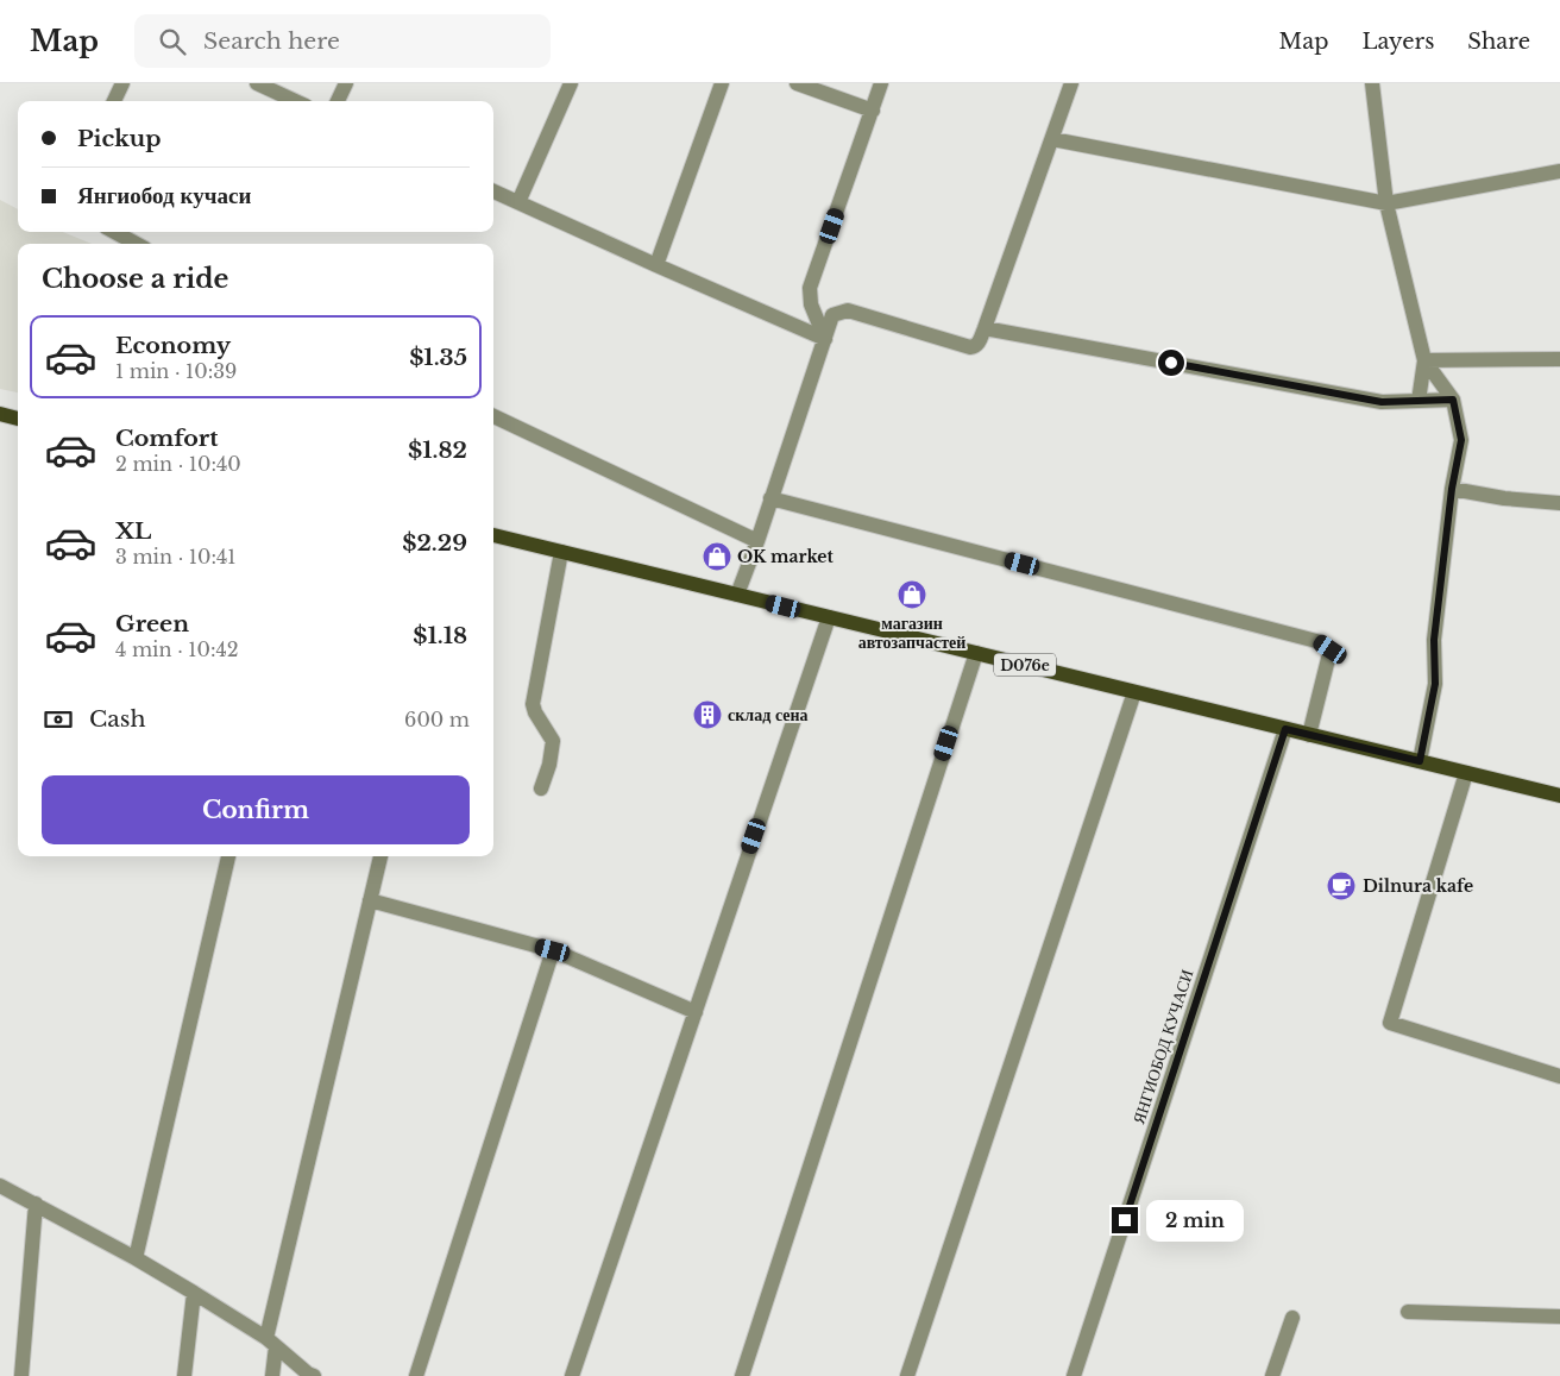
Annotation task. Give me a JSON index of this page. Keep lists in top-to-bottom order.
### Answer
{
  "streets": {
    "main road": ["D076e"],
    "street": ["ЯНГИОБОД КУЧАСИ"]
  },
  "crossings": [
    ["D076e", "ЯНГИОБОД КУЧАСИ"]
  ],
  "places": {
    "shop": ["OK market", "магазин автозапчастей"],
    "building": ["склад сена"],
    "cafe": ["Dilnura kafe"]
  },
  "page": {
    "header": "Map",
    "search": "Search here",
    "nav": ["Map", "Layers", "Share"],
    "banner": ["Pickup", "Янгиобод кучаси"],
    "heading": "Choose a ride",
    "list": [
      {
        "name": "Economy",
        "note": "1 min · 10:39",
        "value": "$1.35"
      },
      {
        "name": "Comfort",
        "note": "2 min · 10:40",
        "value": "$1.82"
      },
      {
        "name": "XL",
        "note": "3 min · 10:41",
        "value": "$2.29"
      },
      {
        "name": "Green",
        "note": "4 min · 10:42",
        "value": "$1.18"
      }
    ],
    "pay": ["Cash", "600 m"],
    "buttons": "Confirm",
    "bubble": "2 min"
  }
}
